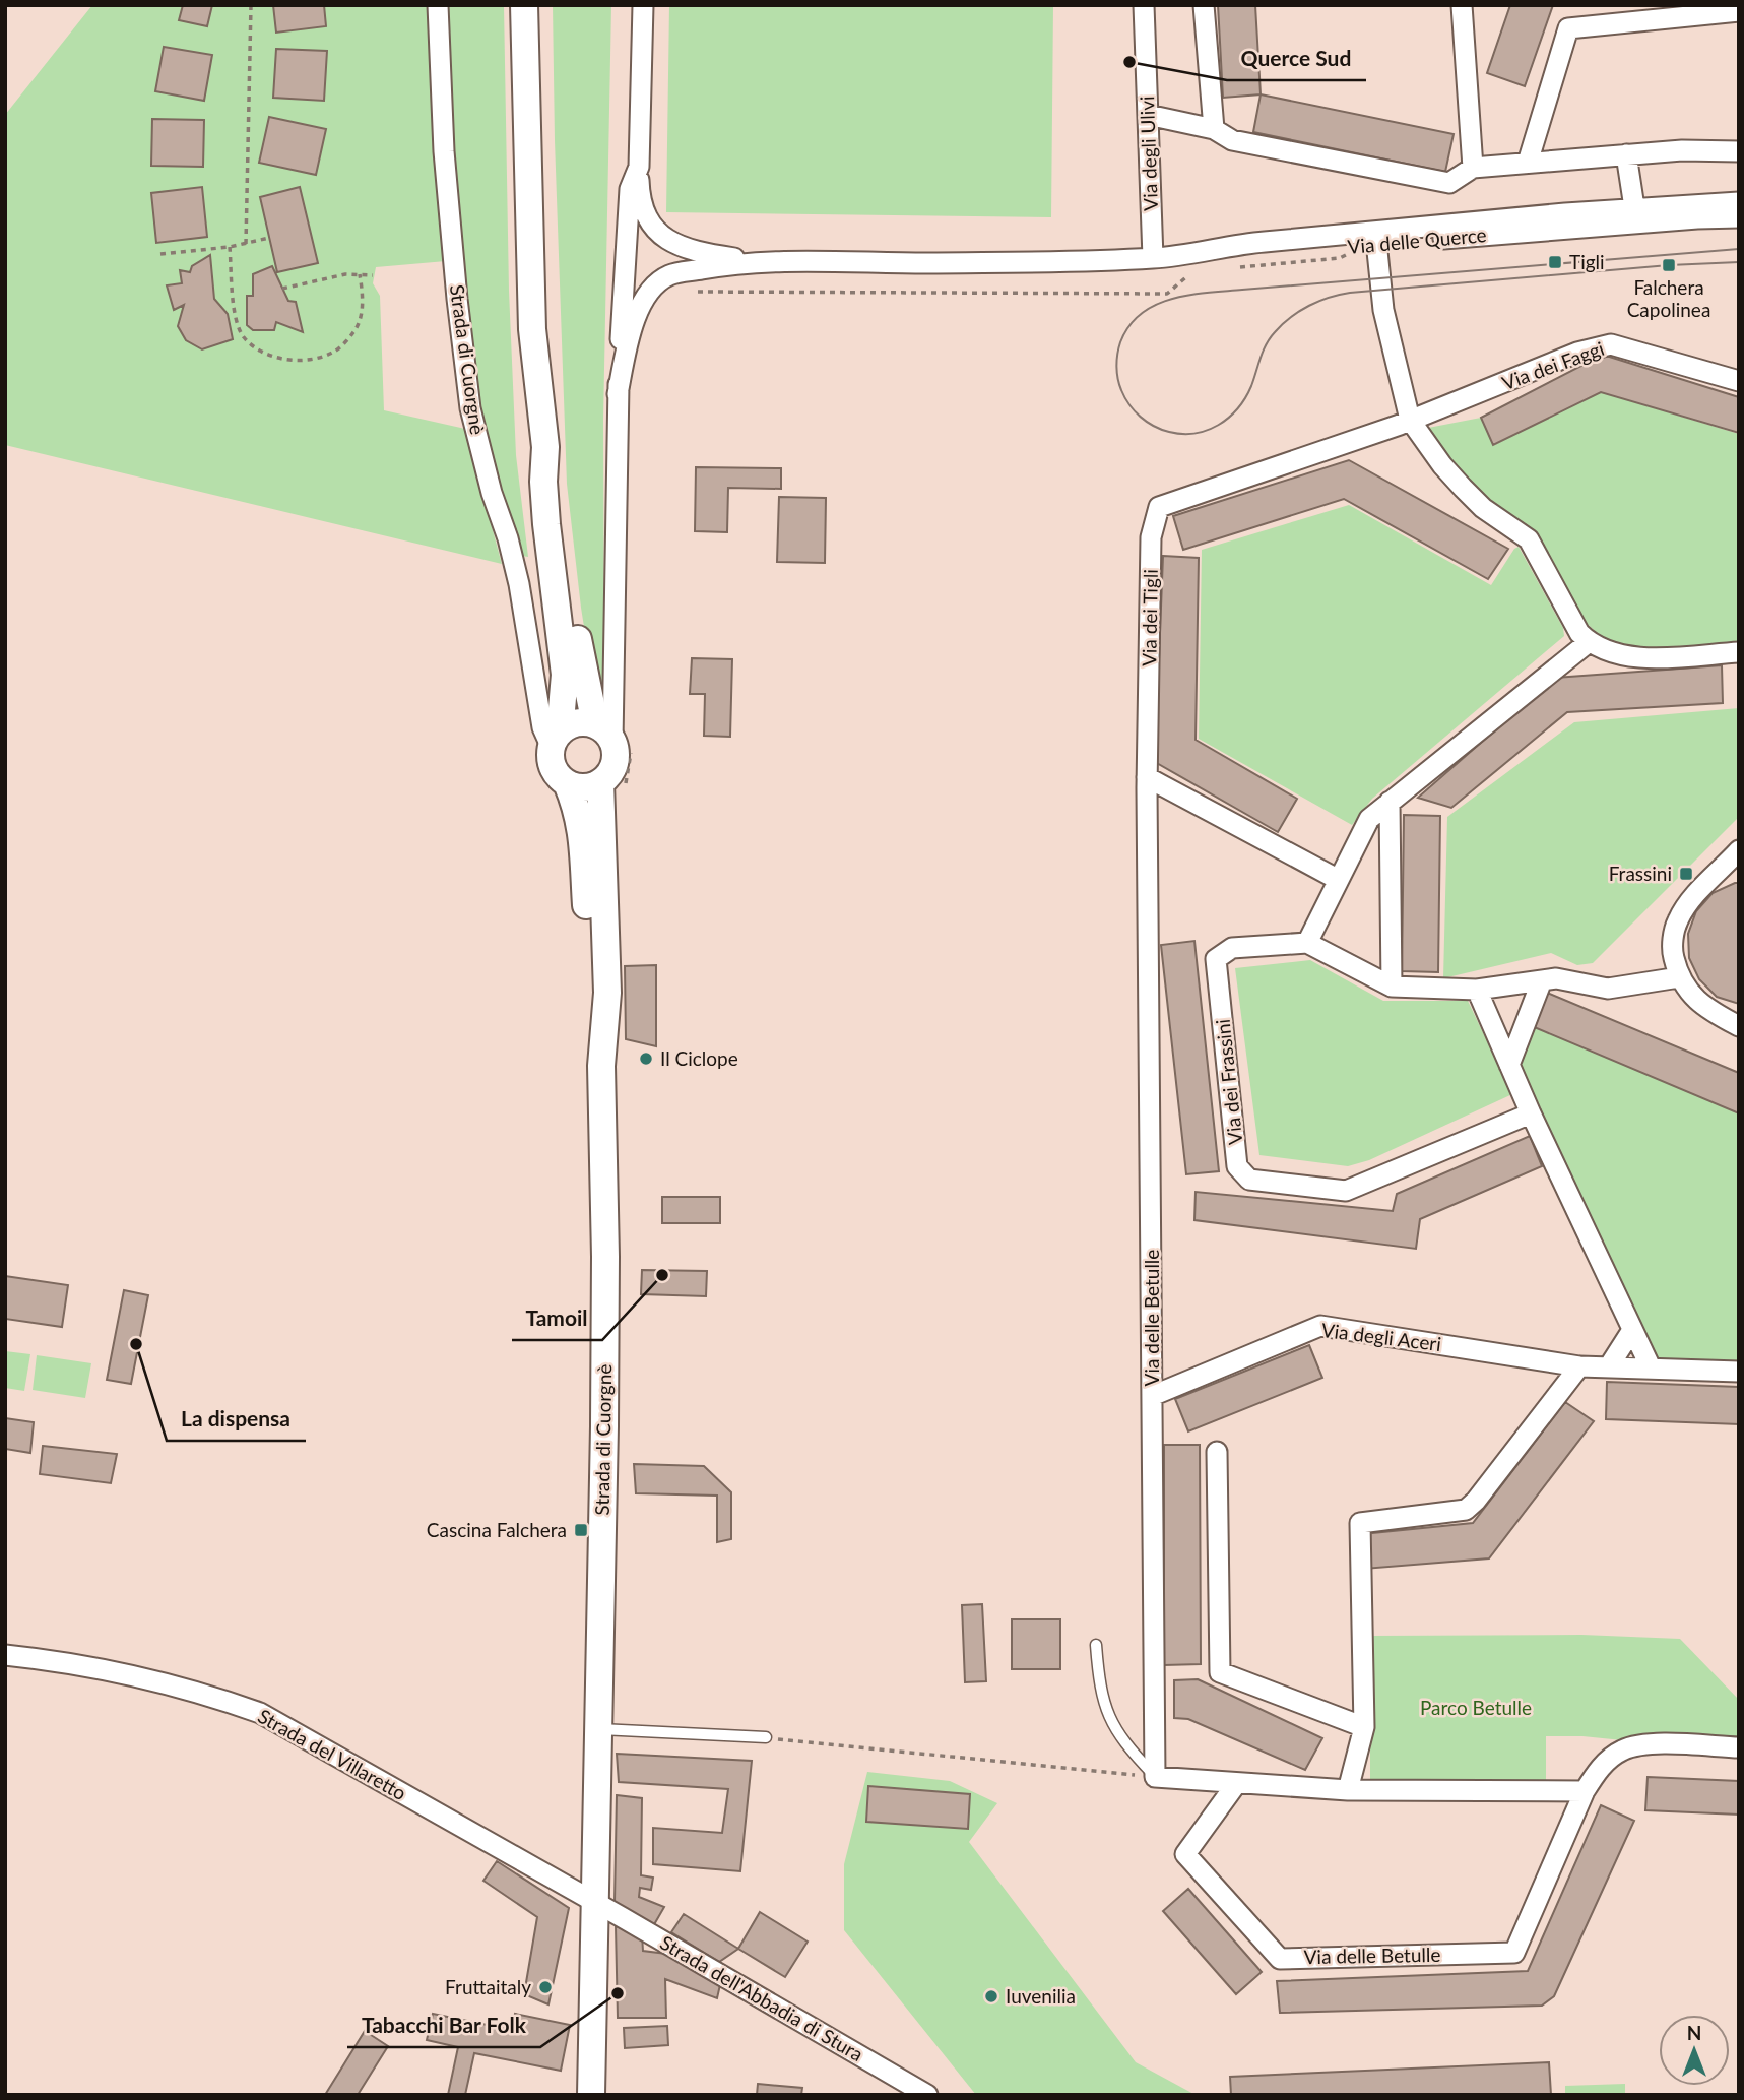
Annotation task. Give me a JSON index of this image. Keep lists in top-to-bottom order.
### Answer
{
  "streets": {
    "main road": ["Strada di Cuorgnè"],
    "street": [
      "Via degli Ulivi",
      "Via delle Querce",
      "Via dei Faggi",
      "Via dei Tigli",
      "Via dei Frassini",
      "Via delle Betulle",
      "Via degli Aceri",
      "Strada del Villaretto",
      "Strada dell'Abbadia di Stura"
    ]
  },
  "crossings": [
    ["Via degli Ulivi", "Via delle Querce"],
    ["Strada di Cuorgnè", "Strada del Villaretto"],
    ["Strada di Cuorgnè", "Strada dell'Abbadia di Stura"],
    ["Via dei Faggi", "Via dei Tigli"],
    ["Via dei Tigli", "Via delle Betulle"],
    ["Via delle Betulle", "Via degli Aceri"],
    ["Strada del Villaretto", "Strada dell'Abbadia di Stura"]
  ],
  "parks": ["Parco Betulle"],
  "places": {
    "other": [
      "Querce Sud",
      "Il Ciclope",
      "Tamoil",
      "La dispensa",
      "Fruttaitaly",
      "Tabacchi Bar Folk",
      "Iuvenilia"
    ],
    "transit": [
      "Tigli",
      "Falchera Capolinea",
      "Frassini",
      "Cascina Falchera"
    ]
  },
  "north": "top"
}
